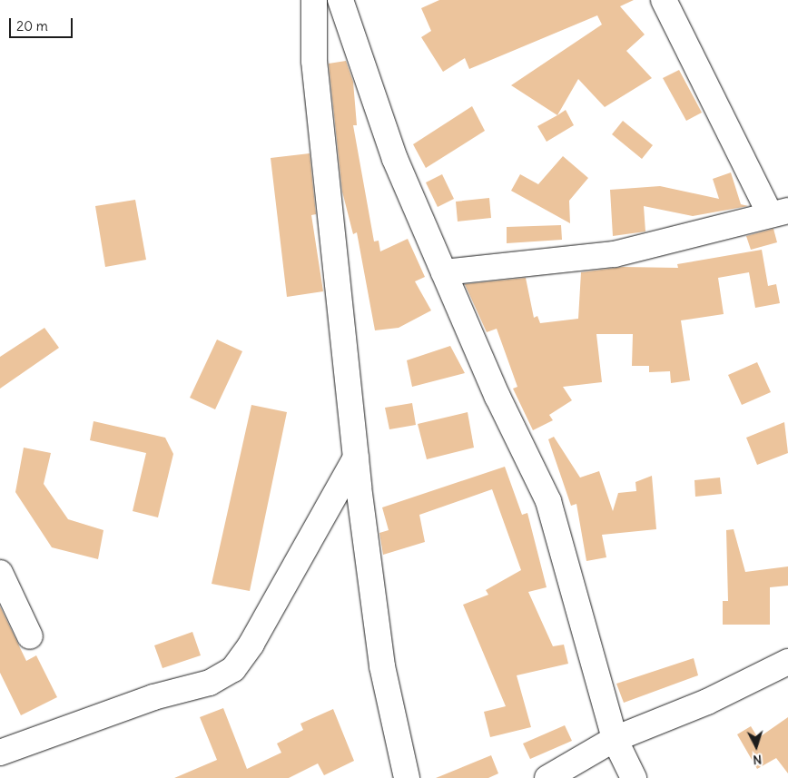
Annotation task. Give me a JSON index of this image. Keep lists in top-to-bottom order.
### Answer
{
  "scale_bar": "20 m",
  "north": "bottom"
}
